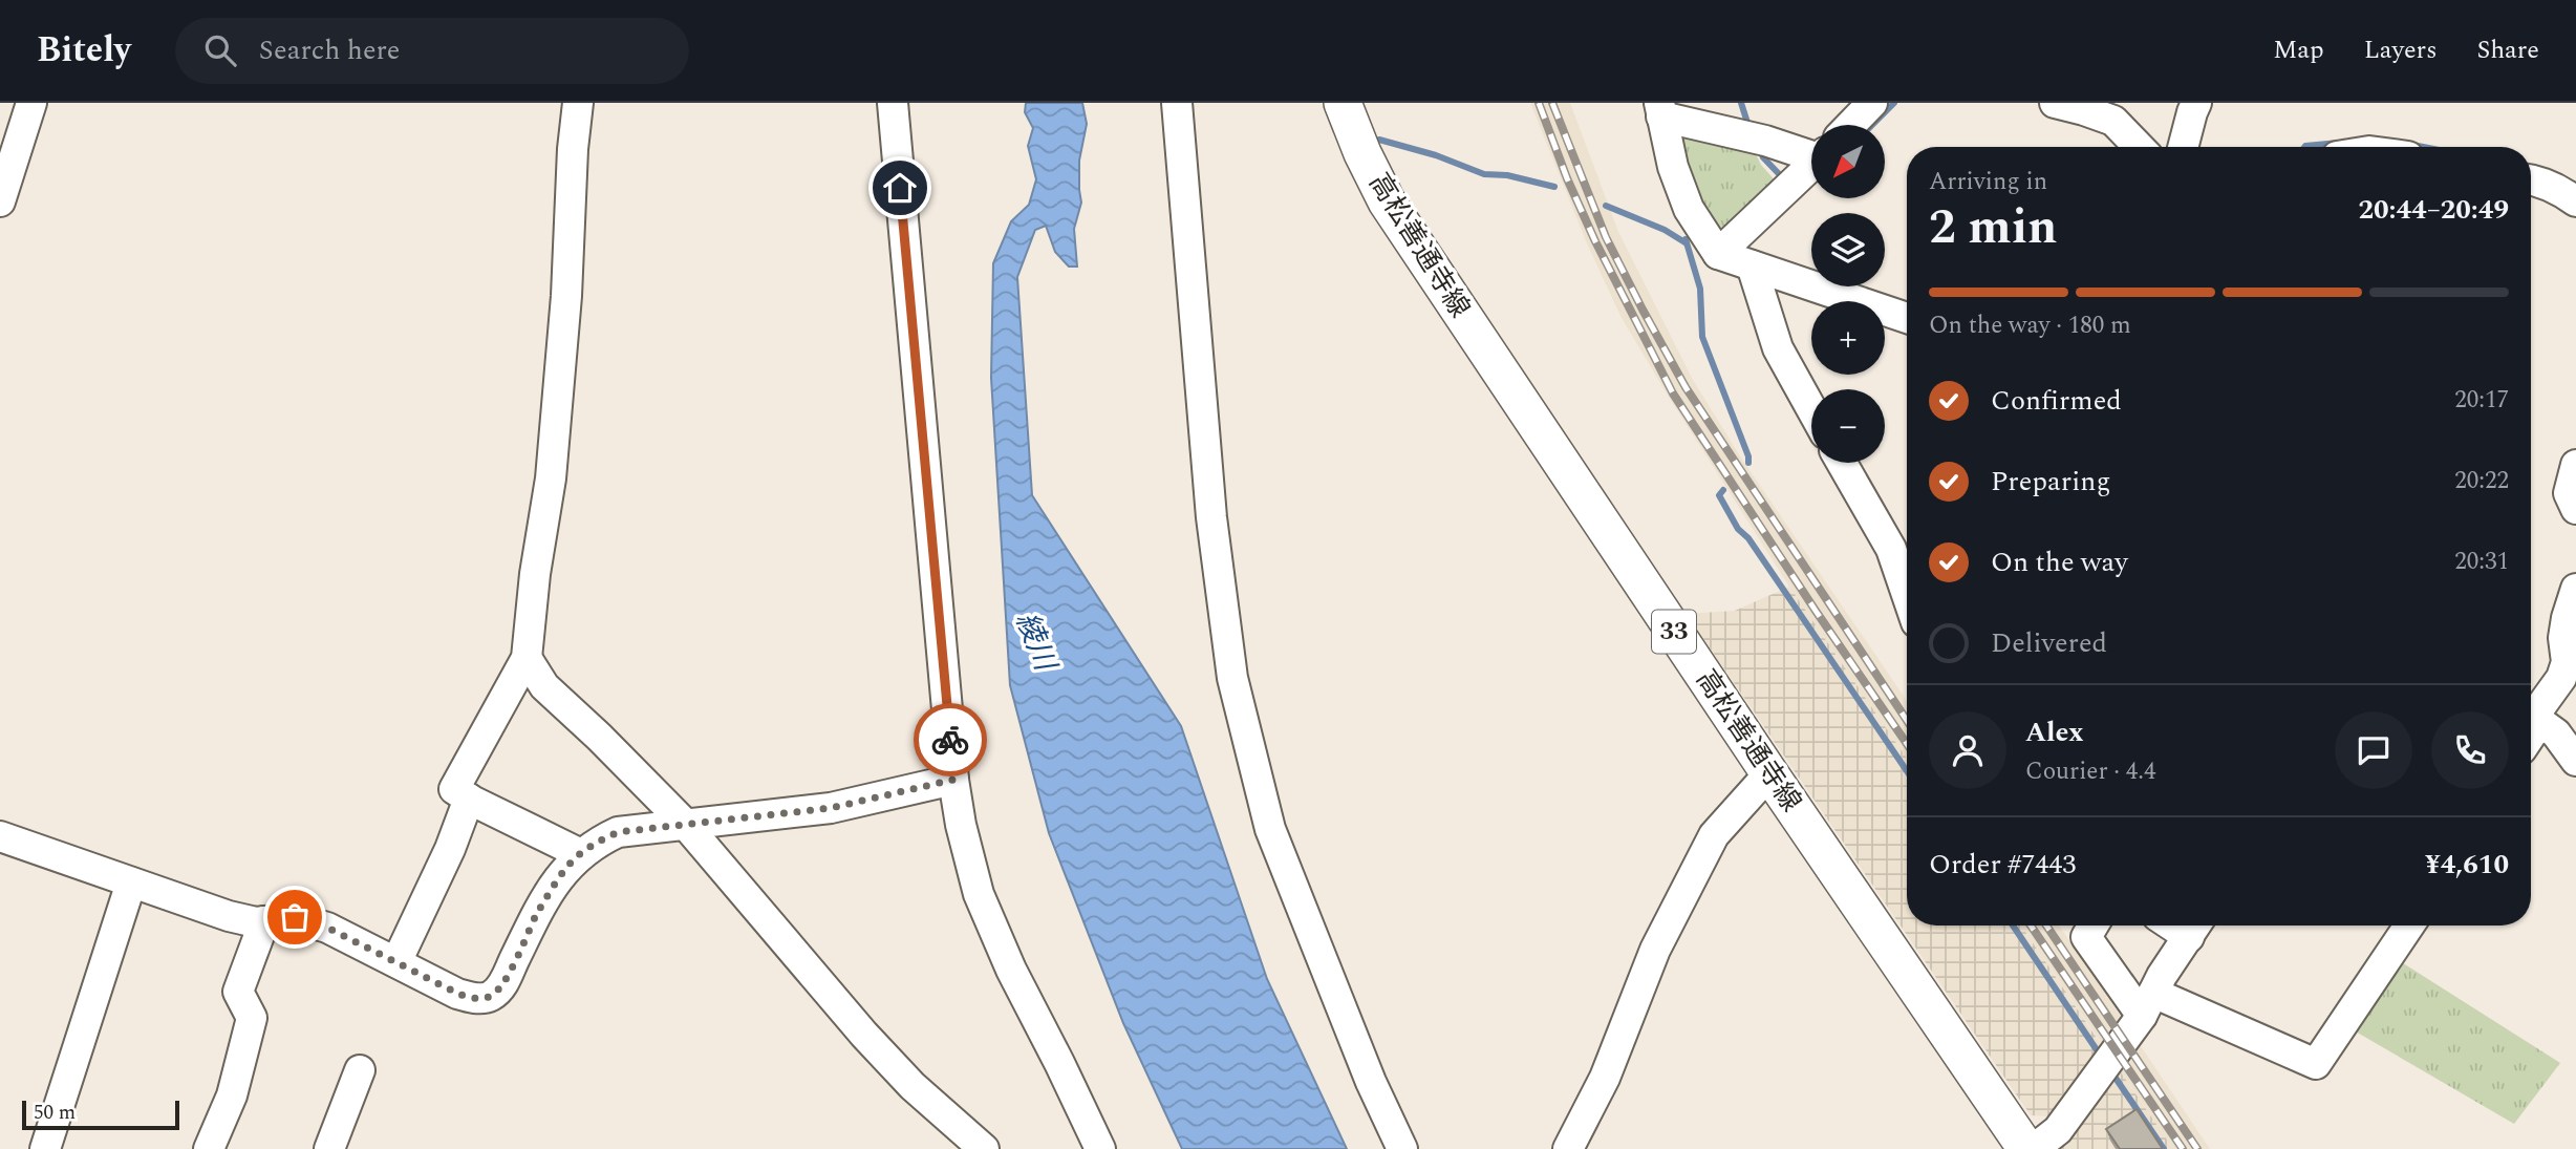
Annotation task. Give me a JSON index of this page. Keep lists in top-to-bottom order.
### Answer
{
  "streets": {
    "main road": ["高松善通寺線", "33"]
  },
  "water": ["綾川"],
  "scale_bar": "50 m",
  "north": "bottom left",
  "page": {
    "header": "Bitely",
    "search": "Search here",
    "nav": ["Map", "Layers", "Share"],
    "map_buttons": ["+", "−"],
    "heading": ["2 min", "Arriving in", "20:44–20:49"],
    "panel": [
      "Alex",
      "Courier · 4.4",
      "Order #7443",
      "¥4,610"
    ],
    "bar": "On the way · 180 m",
    "list": [
      ["Confirmed", "20:17"],
      ["Preparing", "20:22"],
      ["On the way", "20:31"],
      "Delivered"
    ],
    "scale": "50 m"
  }
}
